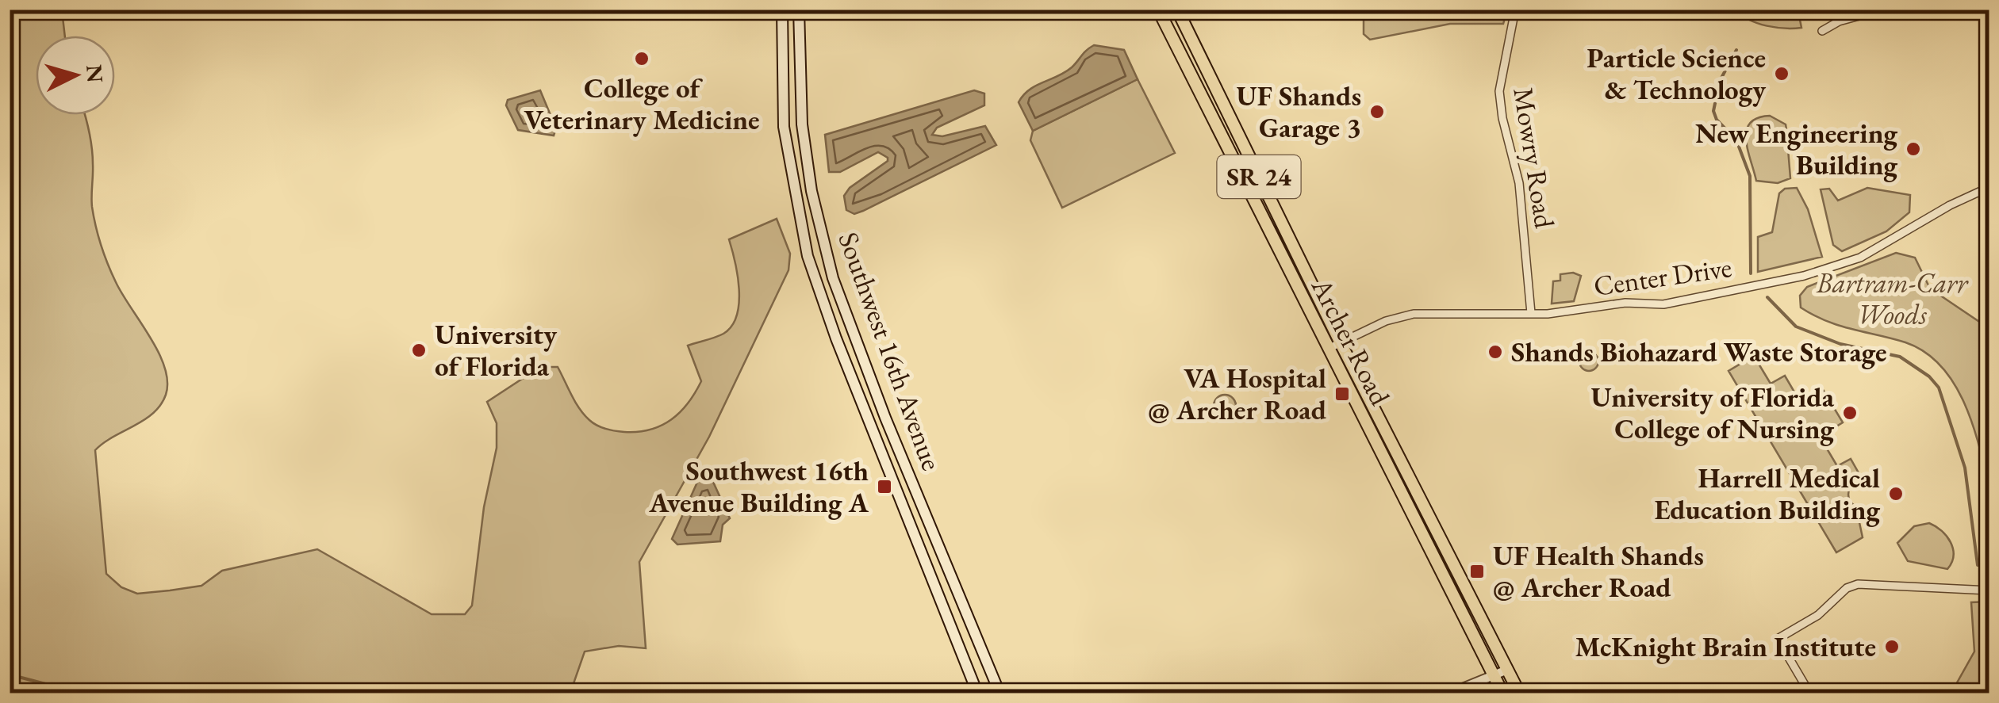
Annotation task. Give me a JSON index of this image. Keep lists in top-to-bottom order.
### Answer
{
  "streets": {
    "main road": ["SR 24", "Archer Road", "Southwest 16th Avenue"],
    "street": ["Mowry Road", "Center Drive"]
  },
  "crossings": [
    ["Mowry Road", "Center Drive"],
    ["Center Drive", "Archer Road"]
  ],
  "parks": ["Bartram-Carr Woods"],
  "places": {
    "other": [
      "College of Veterinary Medicine",
      "Particle Science & Technology",
      "UF Shands Garage 3",
      "New Engineering Building",
      "University of Florida",
      "Shands Biohazard Waste Storage",
      "University of Florida College of Nursing",
      "Harrell Medical Education Building",
      "McKnight Brain Institute"
    ],
    "transit": ["VA Hospital @ Archer Road", "Southwest 16th Avenue Building A", "UF Health Shands @ Archer Road"]
  },
  "north": "right"
}
